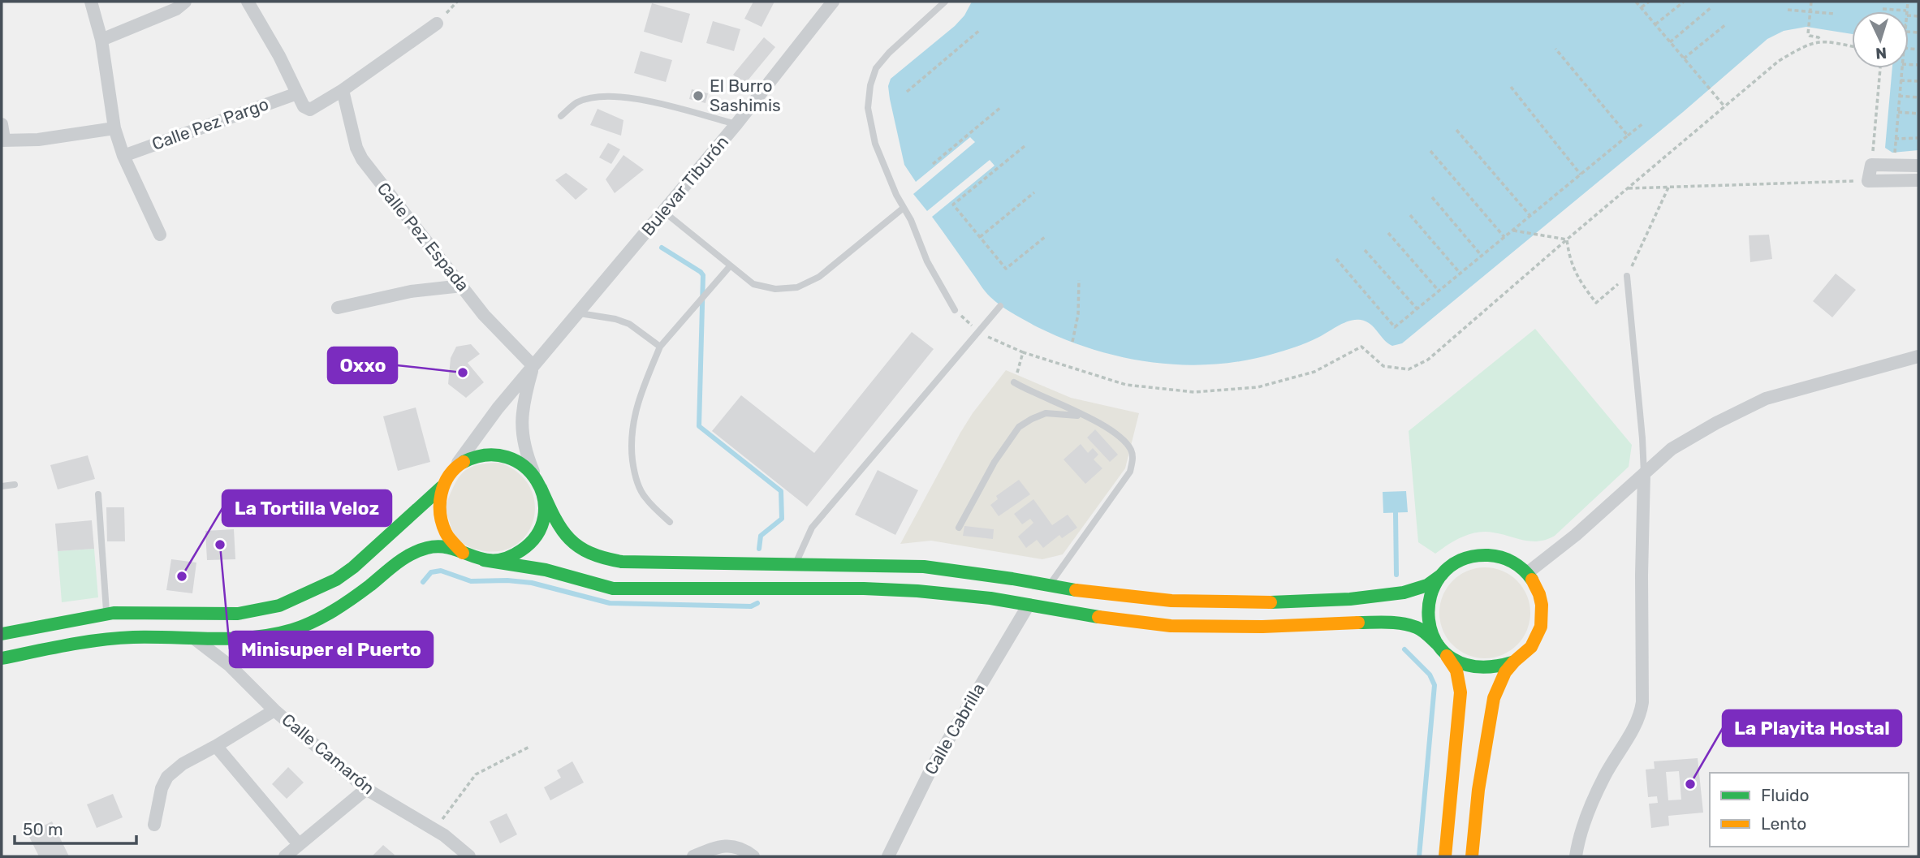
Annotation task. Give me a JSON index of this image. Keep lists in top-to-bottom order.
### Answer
{
  "streets": {
    "street": [
      "Calle Pez Pargo",
      "Bulevar Tiburón",
      "Calle Pez Espada",
      "Calle Cabrilla",
      "Calle Camarón"
    ]
  },
  "crossings": [
    ["Bulevar Tiburón", "Calle Pez Espada"]
  ],
  "places": [
    "El Burro Sashimis",
    "Oxxo",
    "Minisuper el Puerto",
    "La Tortilla Veloz",
    "La Playita Hostal"
  ],
  "legend": ["Fluido", "Lento"],
  "scale_bar": "50 m",
  "north": "bottom"
}
